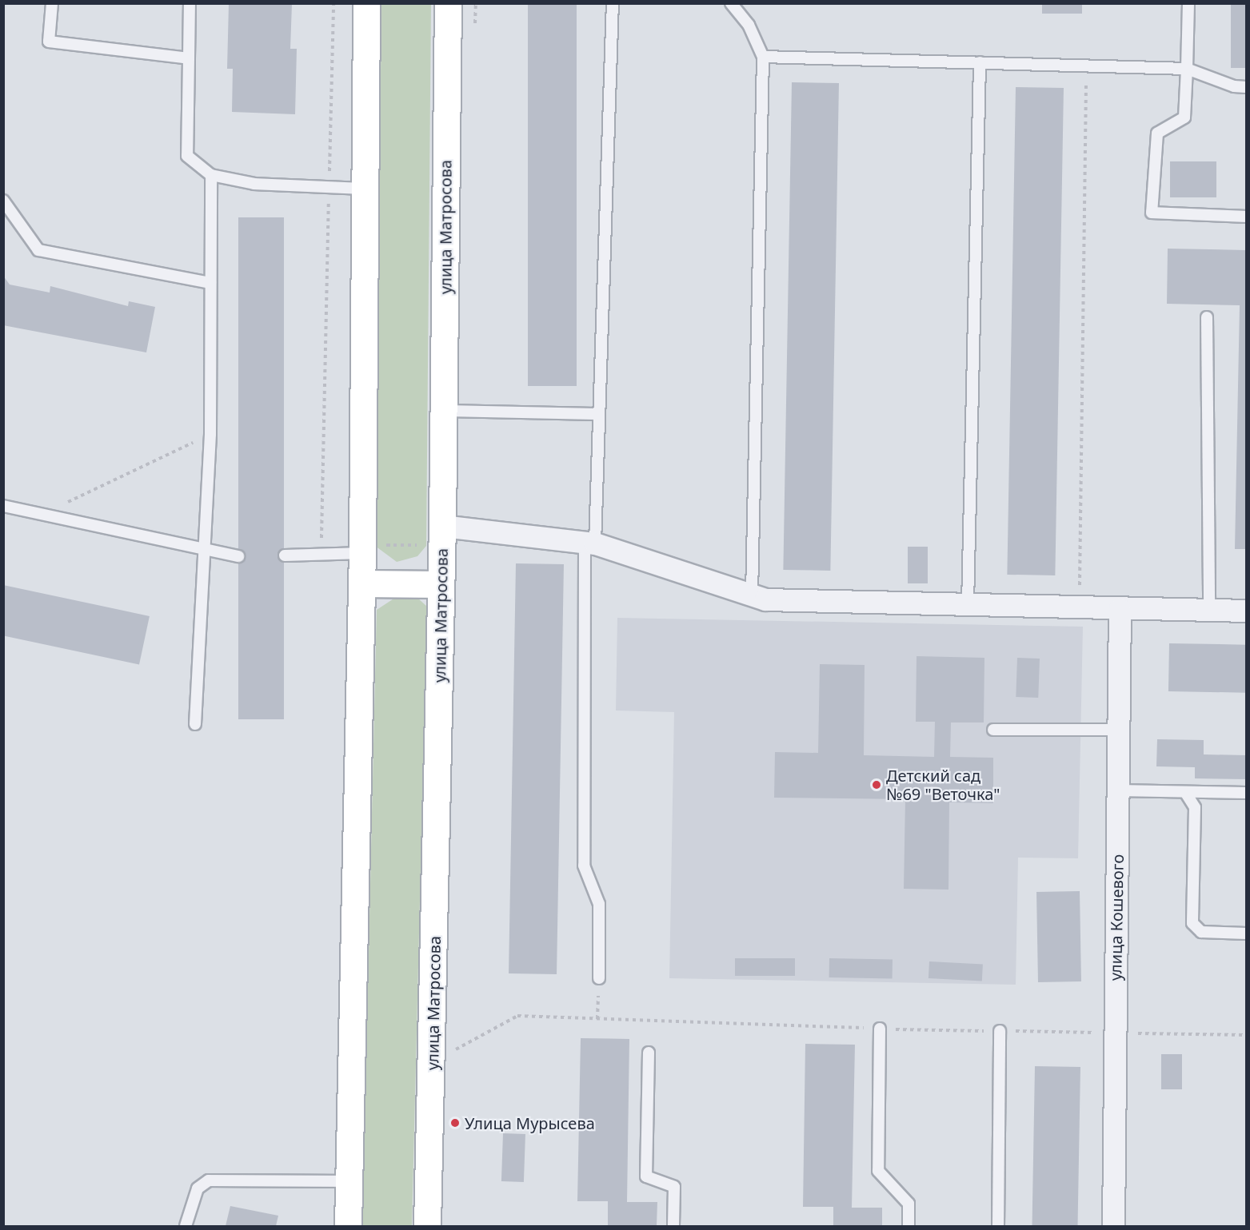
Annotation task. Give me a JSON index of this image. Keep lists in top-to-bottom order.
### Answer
{
  "streets": {
    "main road": ["улица Матросова"],
    "street": ["улица Кошевого"]
  },
  "places": ["Детский сад №69 \"Веточка\"", "Улица Мурысева"]
}
